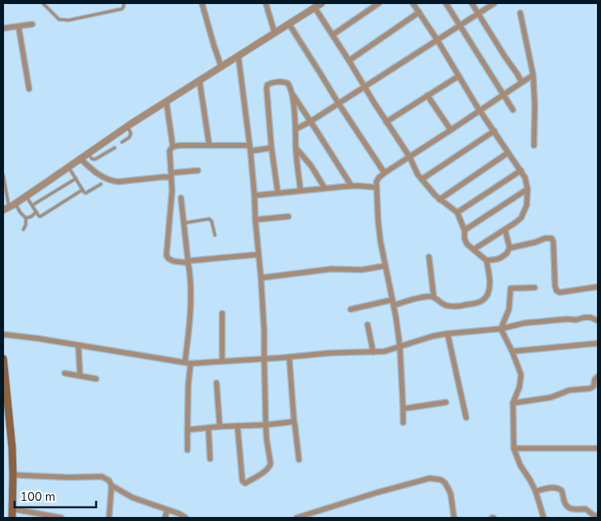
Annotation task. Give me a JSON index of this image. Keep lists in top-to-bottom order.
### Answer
{
  "scale_bar": "100 m"
}
